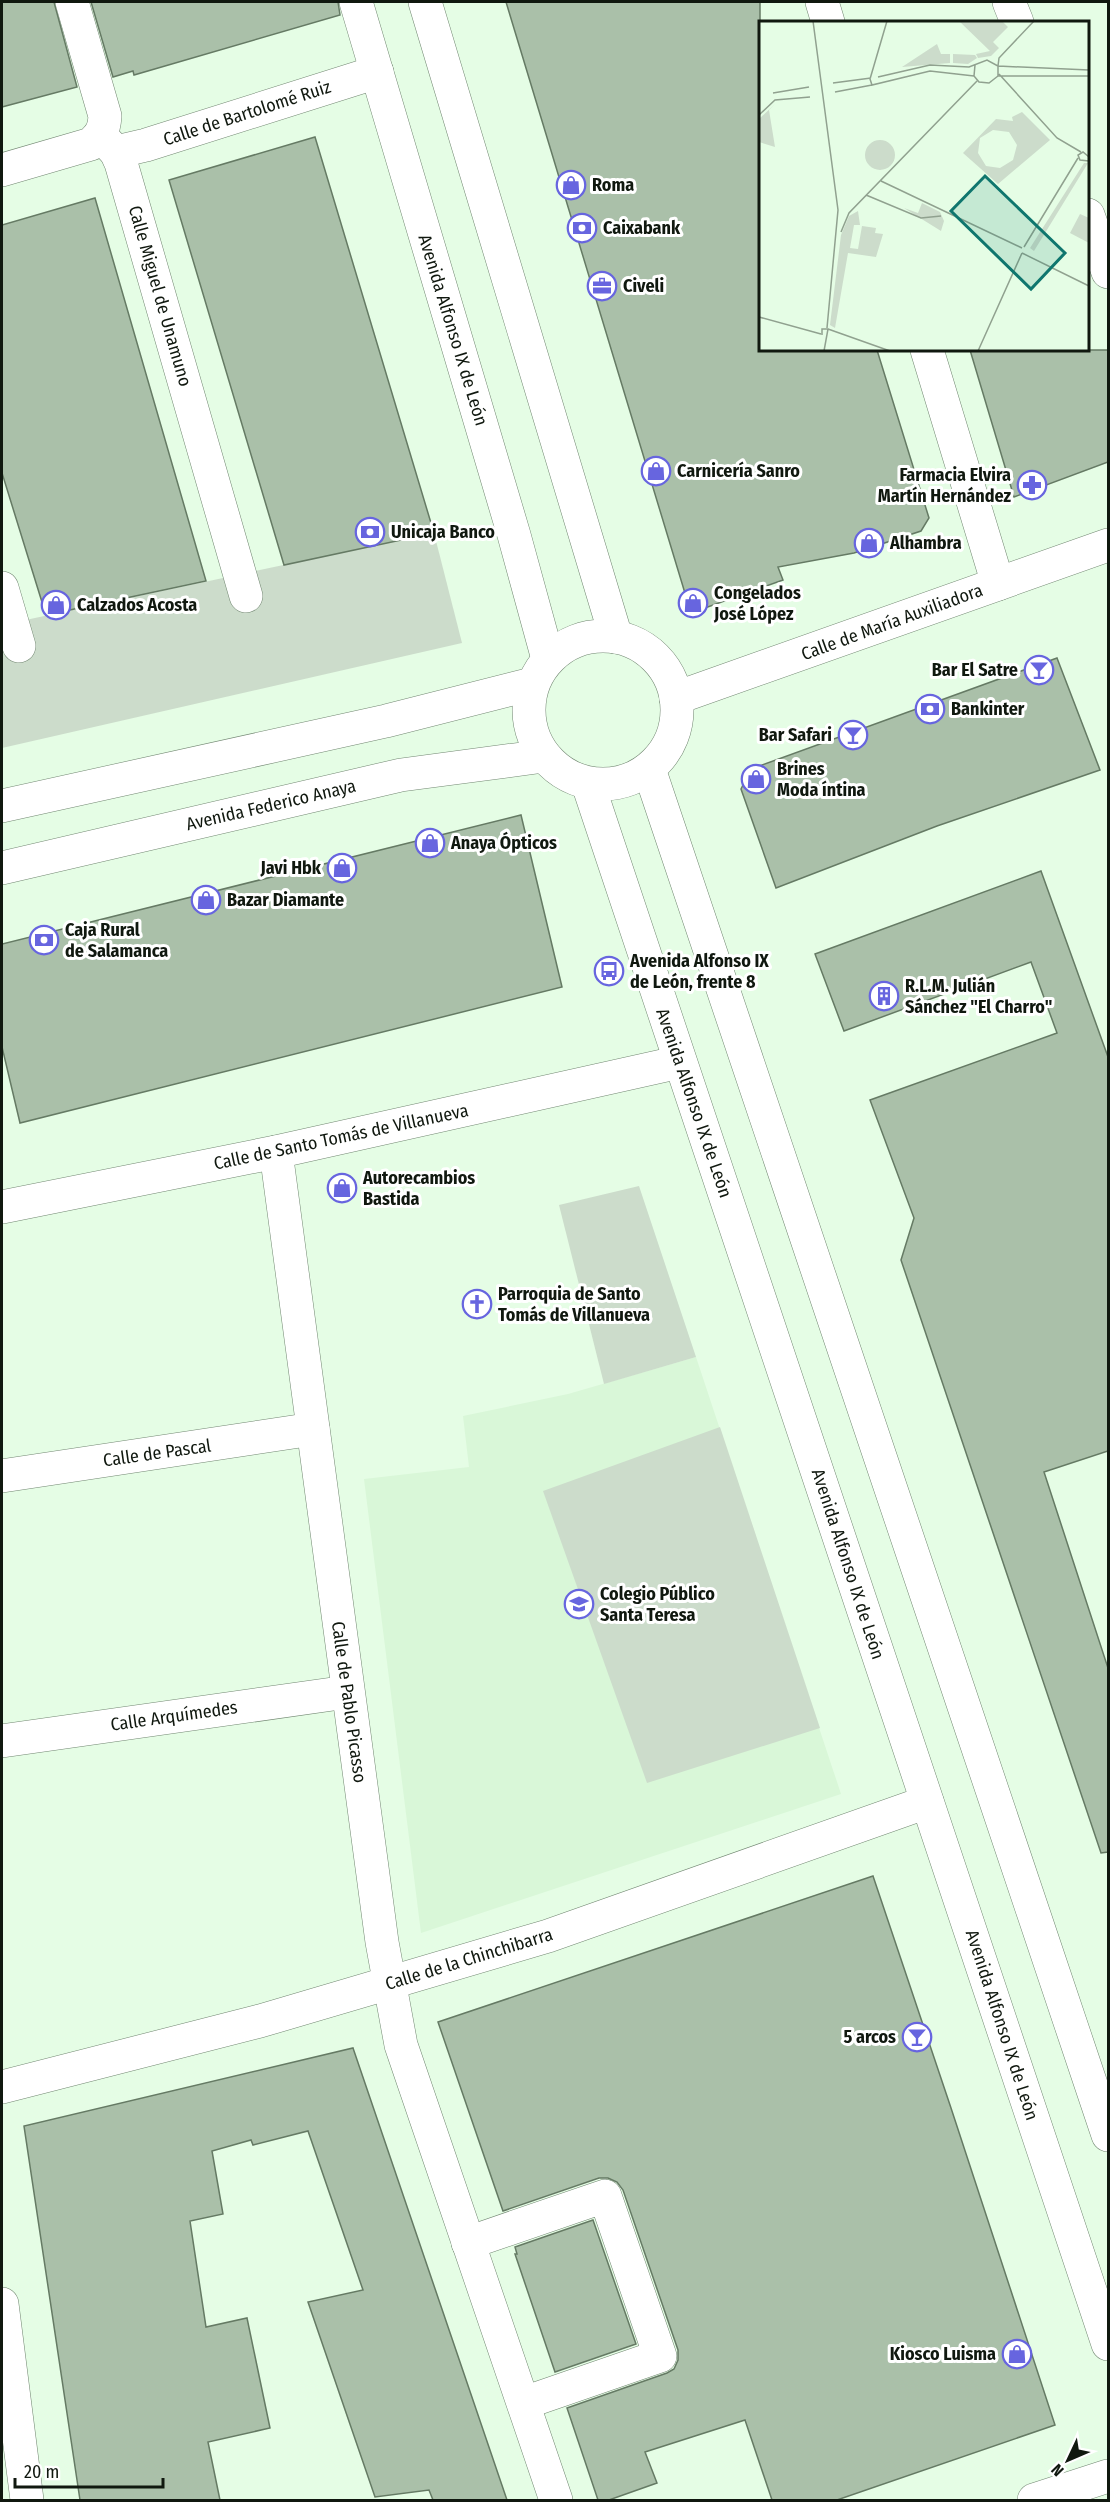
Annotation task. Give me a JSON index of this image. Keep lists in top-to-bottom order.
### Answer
{
  "streets": {
    "main road": [
      "Calle de Bartolomé Ruiz",
      "Calle Miguel de Unamuno",
      "Avenida Alfonso IX de León",
      "Calle de María Auxiliadora",
      "Avenida Federico Anaya",
      "Calle de Santo Tomás de Villanueva",
      "Calle de Pascal",
      "Calle de Pablo Picasso",
      "Calle Arquímedes",
      "Calle de la Chinchibarra"
    ]
  },
  "crossings": [
    ["Calle de Bartolomé Ruiz", "Calle Miguel de Unamuno"],
    ["Calle de Bartolomé Ruiz", "Avenida Alfonso IX de León"],
    ["Avenida Alfonso IX de León", "Calle de María Auxiliadora"],
    ["Avenida Alfonso IX de León", "Avenida Federico Anaya"],
    ["Avenida Alfonso IX de León", "Calle de Santo Tomás de Villanueva"],
    ["Avenida Alfonso IX de León", "Calle de la Chinchibarra"],
    ["Calle de María Auxiliadora", "Avenida Federico Anaya"],
    ["Calle de Santo Tomás de Villanueva", "Calle de Pablo Picasso"],
    ["Calle de Pascal", "Calle de Pablo Picasso"],
    ["Calle de Pablo Picasso", "Calle Arquímedes"],
    ["Calle de Pablo Picasso", "Calle de la Chinchibarra"]
  ],
  "places": {
    "shop": [
      "Roma",
      "Carnicería Sanro",
      "Alhambra",
      "Congelados José López",
      "Calzados Acosta",
      "Brines Moda íntina",
      "Anaya Ópticos",
      "Javi Hbk",
      "Bazar Diamante",
      "Autorecambios Bastida",
      "Kiosco Luisma"
    ],
    "bank": [
      "Caixabank",
      "Unicaja Banco",
      "Bankinter",
      "Caja Rural de Salamanca"
    ],
    "office": ["Civeli"],
    "pharmacy": ["Farmacia Elvira Martín Hernández"],
    "bar": ["Bar El Satre", "Bar Safari", "5 arcos"],
    "bus stop": ["Avenida Alfonso IX de León, frente 8"],
    "building": ["R.L.M. Julián Sánchez \"El Charro\""],
    "church": ["Parroquia de Santo Tomás de Villanueva"],
    "school or university": ["Colegio Público Santa Teresa"]
  },
  "scale_bar": "20 m",
  "north": "bottom left"
}
